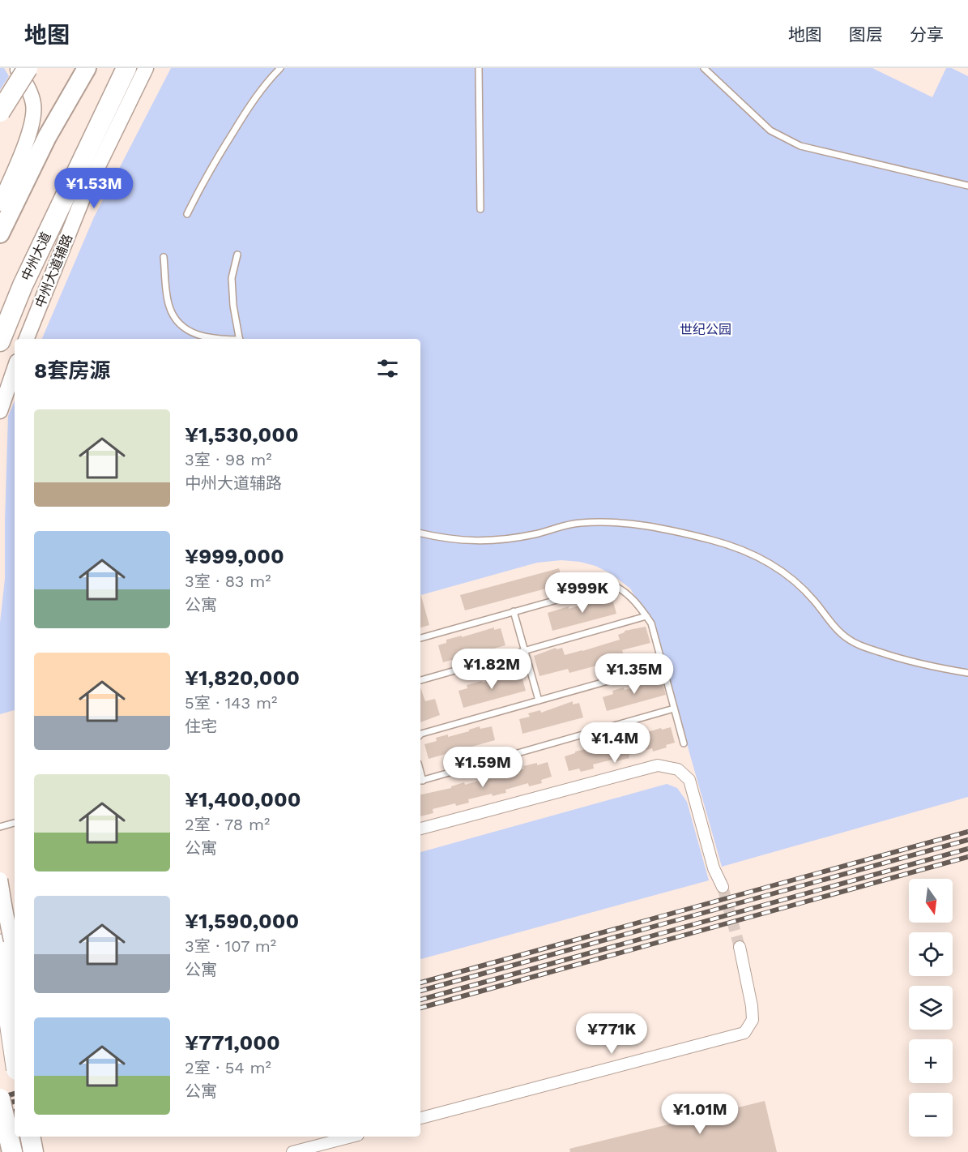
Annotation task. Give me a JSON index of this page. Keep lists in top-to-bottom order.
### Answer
{
  "streets": {
    "highway": ["中州大道"],
    "street": ["中州大道辅路"]
  },
  "parks": ["世纪公园"],
  "north": "bottom",
  "page": {
    "header": "地图",
    "nav": ["地图", "图层", "分享"],
    "price": [
      "¥1.53M",
      "¥999K",
      "¥1.82M",
      "¥1.35M",
      "¥1.4M",
      "¥1.59M",
      "¥771K",
      "¥1.01M"
    ],
    "heading": "8套房源",
    "list": [
      {
        "name": "¥1,530,000",
        "note": "3室 · 98 m² · 中州大道辅路"
      },
      {
        "name": "¥999,000",
        "note": "3室 · 83 m² · 公寓"
      },
      {
        "name": "¥1,820,000",
        "note": "5室 · 143 m² · 住宅"
      },
      {
        "name": "¥1,400,000",
        "note": "2室 · 78 m² · 公寓"
      },
      {
        "name": "¥1,590,000",
        "note": "3室 · 107 m² · 公寓"
      },
      {
        "name": "¥771,000",
        "note": "2室 · 54 m² · 公寓"
      }
    ],
    "map_buttons": ["+", "−"]
  }
}
